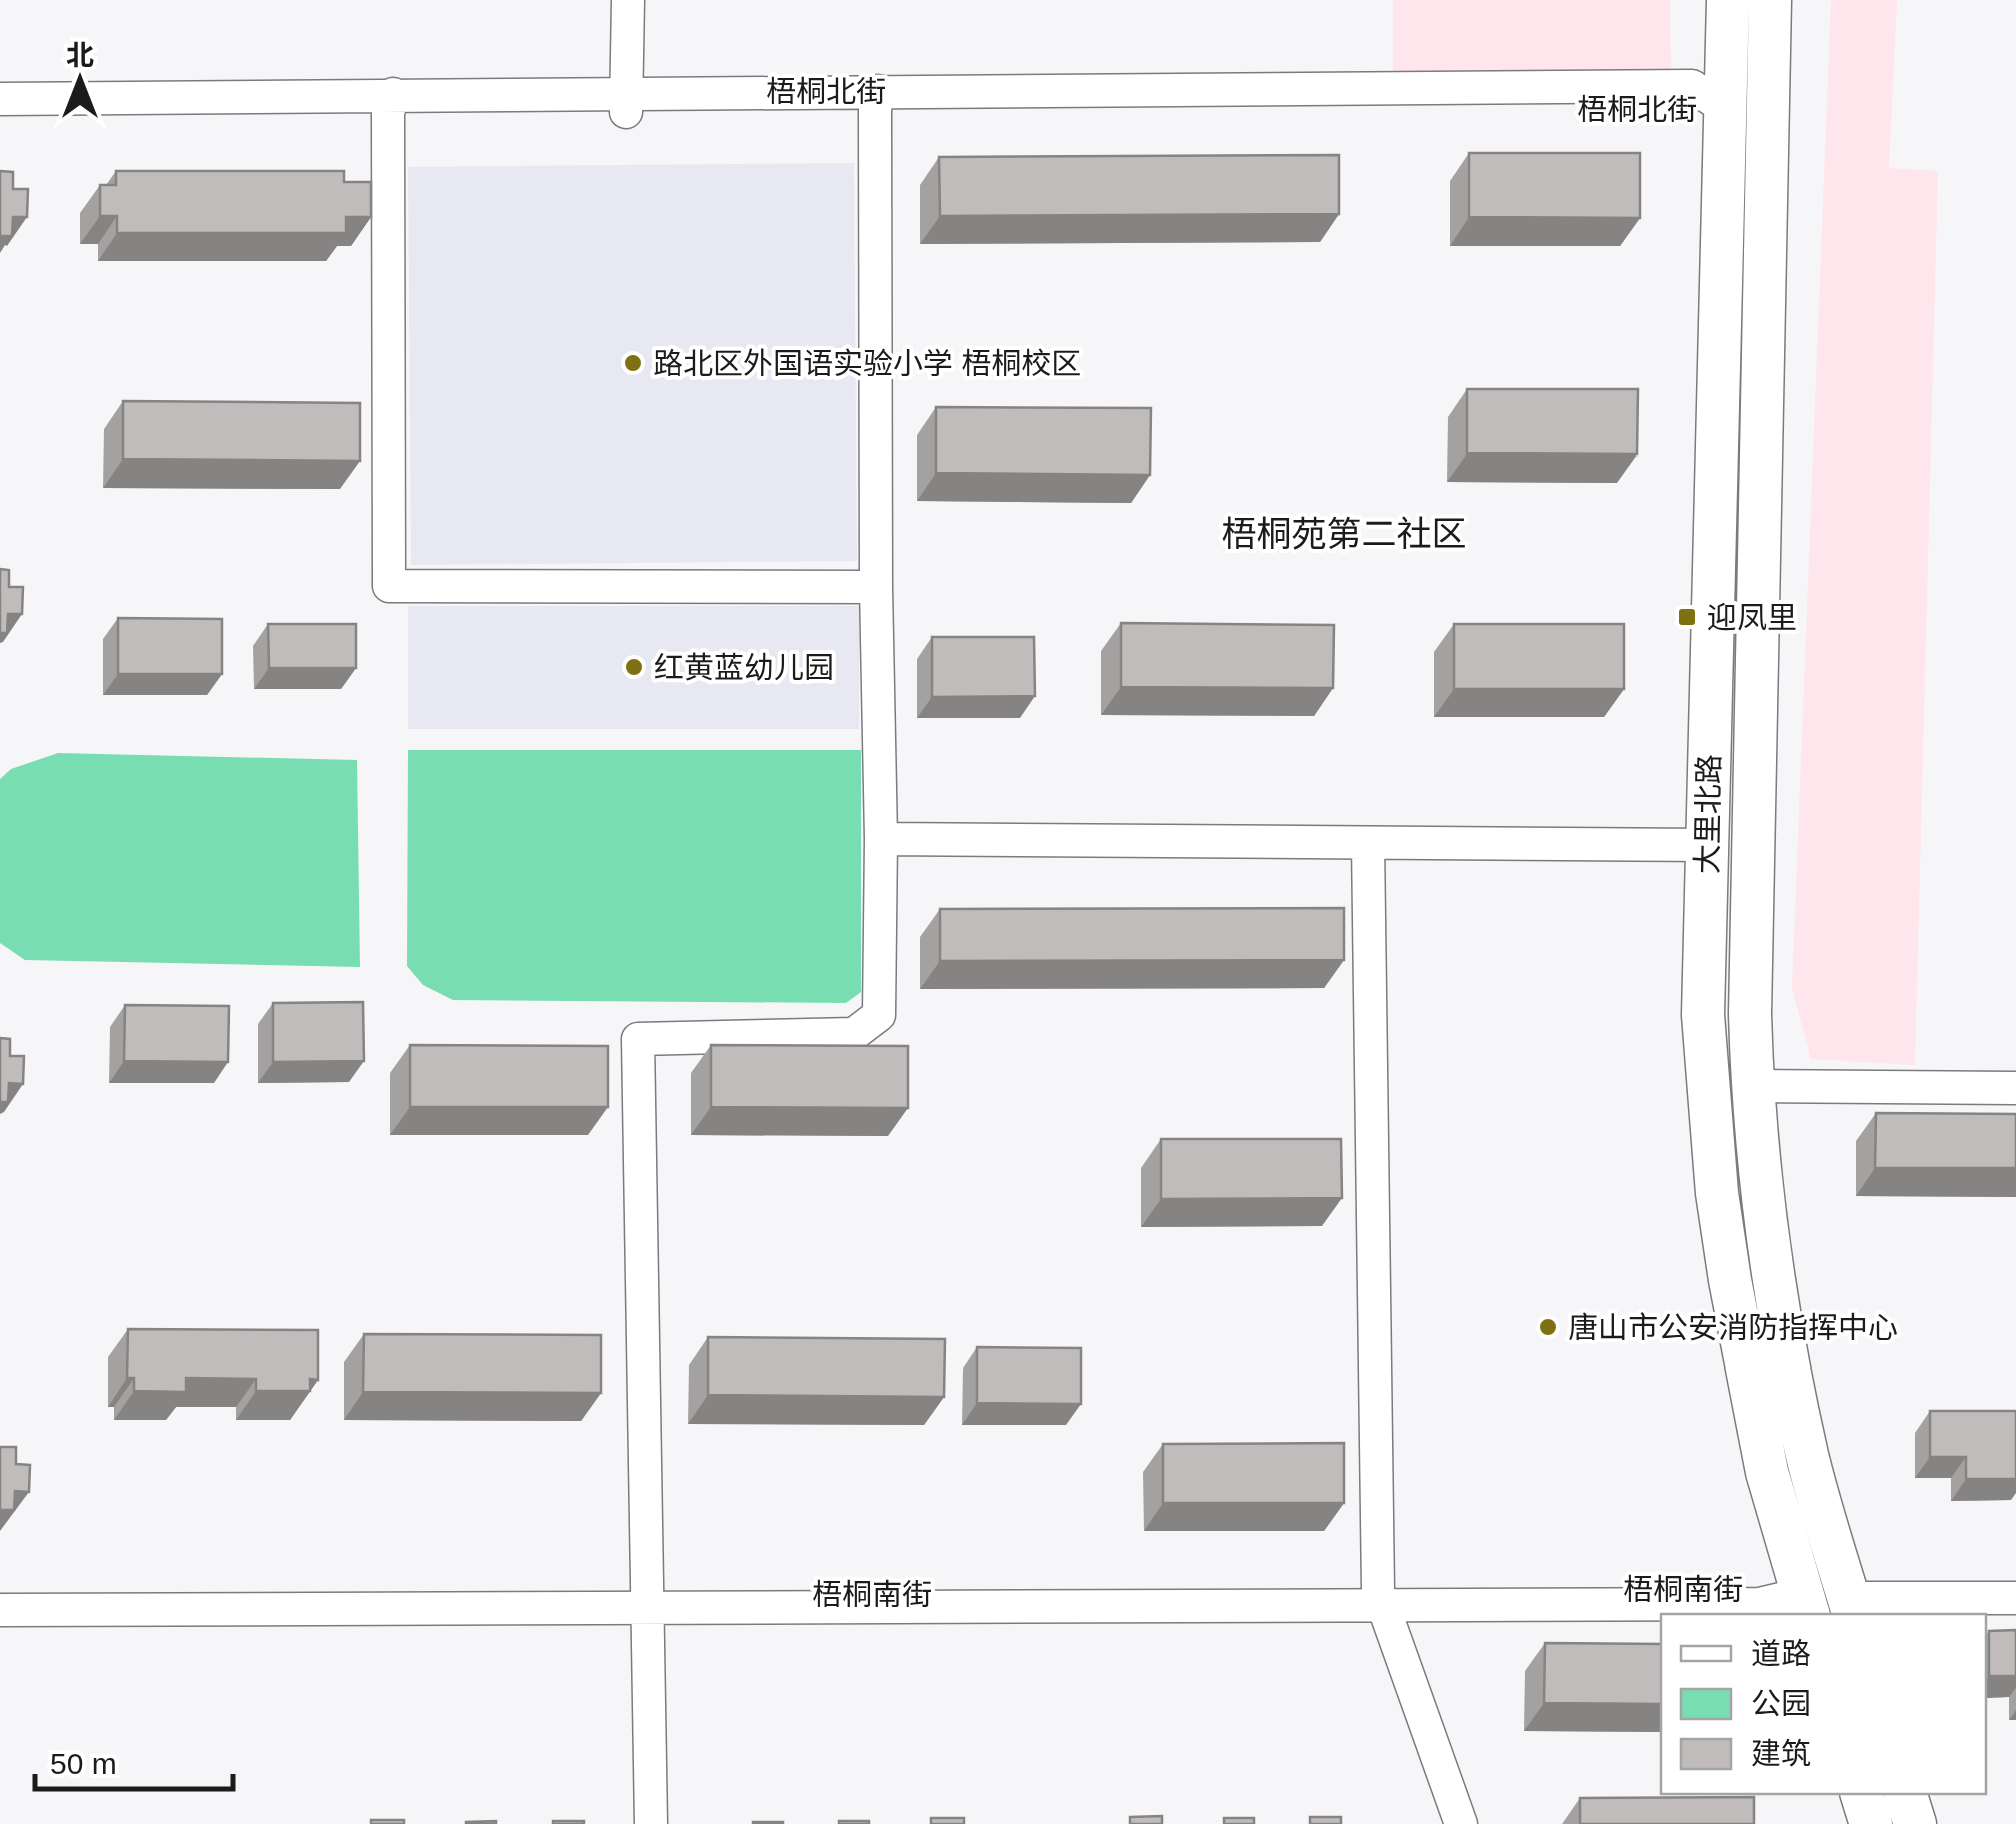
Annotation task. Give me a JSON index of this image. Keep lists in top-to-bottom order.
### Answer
{
  "streets": {
    "main road": ["大里北路"],
    "street": ["梧桐北街", "梧桐南街"]
  },
  "crossings": [
    ["梧桐北街", "大里北路"],
    ["大里北路", "梧桐南街"]
  ],
  "districts": ["梧桐苑第二社区"],
  "places": {
    "other": ["路北区外国语实验小学 梧桐校区", "红黄蓝幼儿园", "唐山市公安消防指挥中心"],
    "transit": ["迎凤里"]
  },
  "legend": ["道路", "公园", "建筑"],
  "scale_bar": "50 m",
  "north": "top"
}
